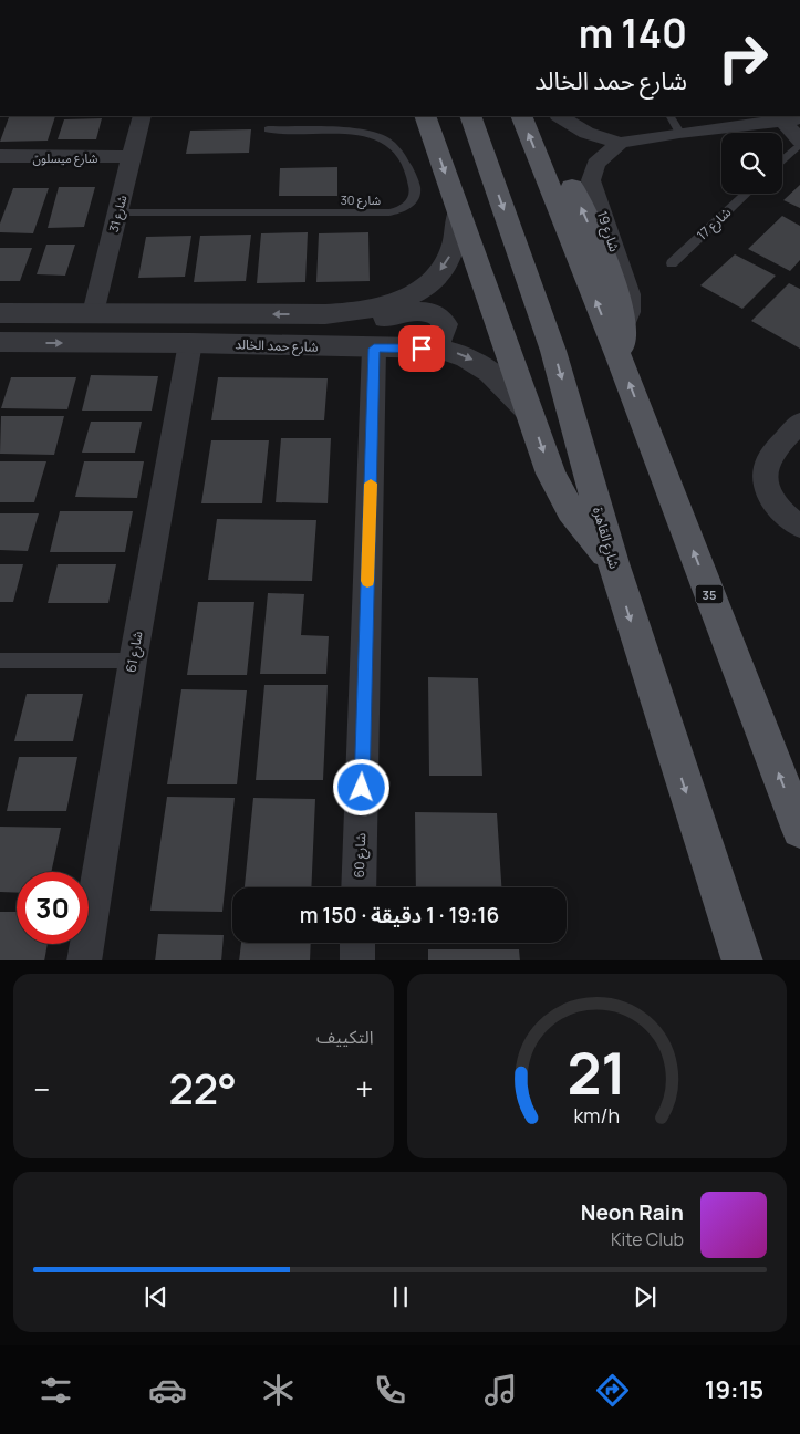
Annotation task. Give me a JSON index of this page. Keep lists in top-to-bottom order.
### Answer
{
  "streets": {
    "main road": ["شارع القاهرة", "35"],
    "street": [
      "شارع ميسلون",
      "شارع 31",
      "شارع 19",
      "شارع حمد الخالد",
      "شارع 61",
      "شارع 60"
    ],
    "lane": ["شارع 30", "شارع 17"]
  },
  "crossings": [
    ["شارع ميسلون", "شارع 31"],
    ["شارع 30", "شارع 31"],
    ["شارع 19", "35"],
    ["شارع حمد الخالد", "شارع 61"],
    ["شارع حمد الخالد", "شارع 60"]
  ],
  "page": {
    "turn": ["140 m", "شارع حمد الخالد"],
    "limit": "30",
    "trip": "19:16 · 1 دقيقة · 150 m",
    "tile": "التكييف",
    "heat": ["−", "22°", "+"],
    "song": ["Neon Rain", "Kite Club"],
    "tabs": "19:15",
    "gauge": ["21", "km/h"]
  }
}
